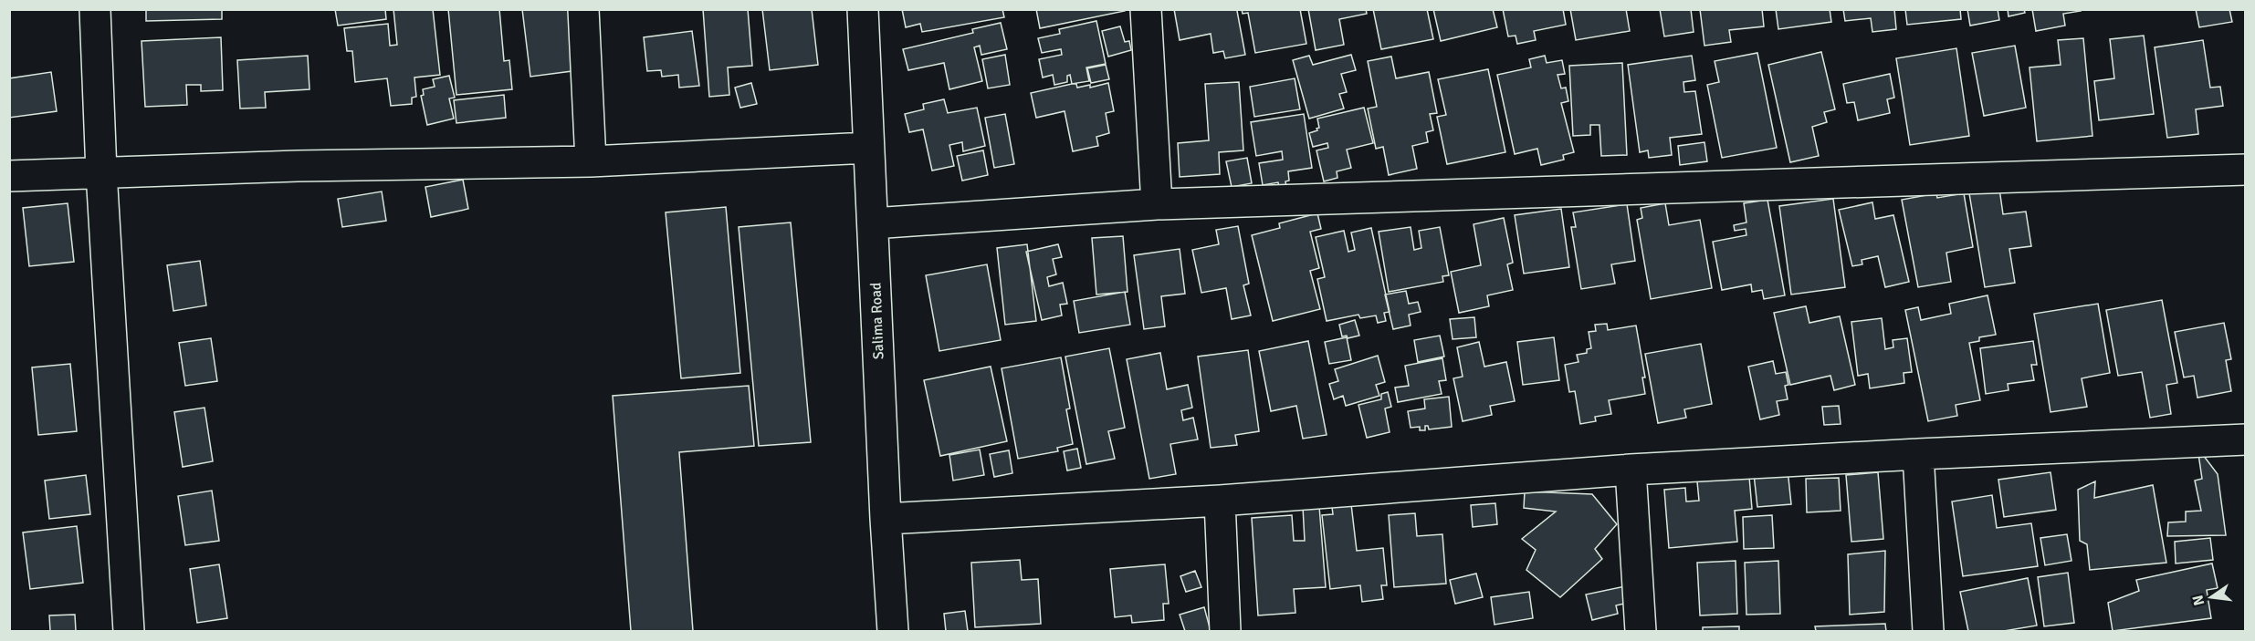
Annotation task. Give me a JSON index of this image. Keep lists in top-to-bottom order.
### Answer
{
  "streets": {
    "street": ["Salima Road"]
  },
  "north": "left"
}
